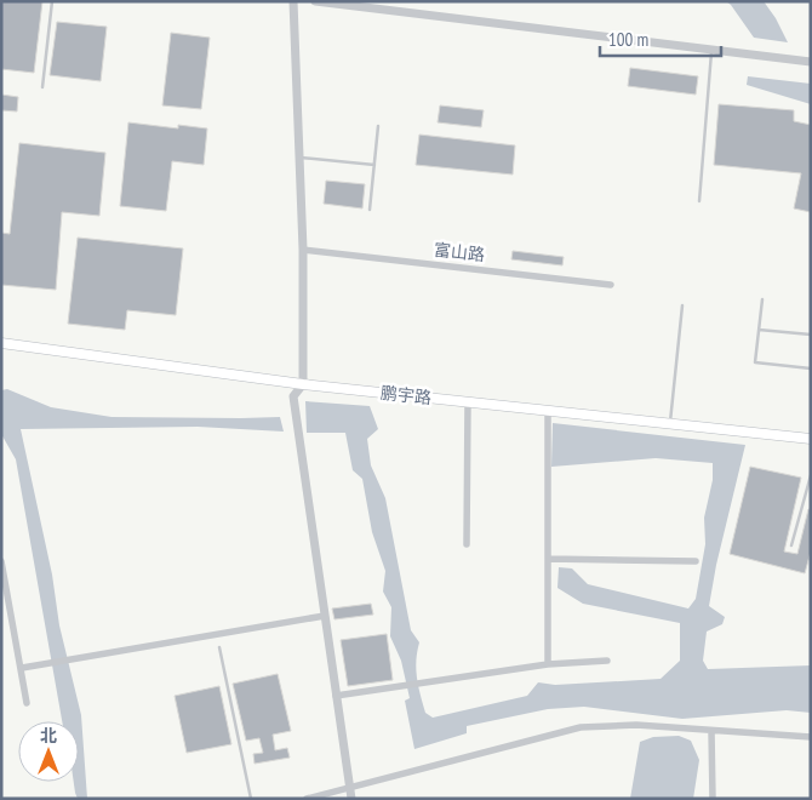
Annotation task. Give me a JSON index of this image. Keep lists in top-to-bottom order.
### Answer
{
  "streets": {
    "main road": ["鹏宇路"],
    "street": ["富山路"]
  },
  "scale_bar": "100 m",
  "north": "top"
}
